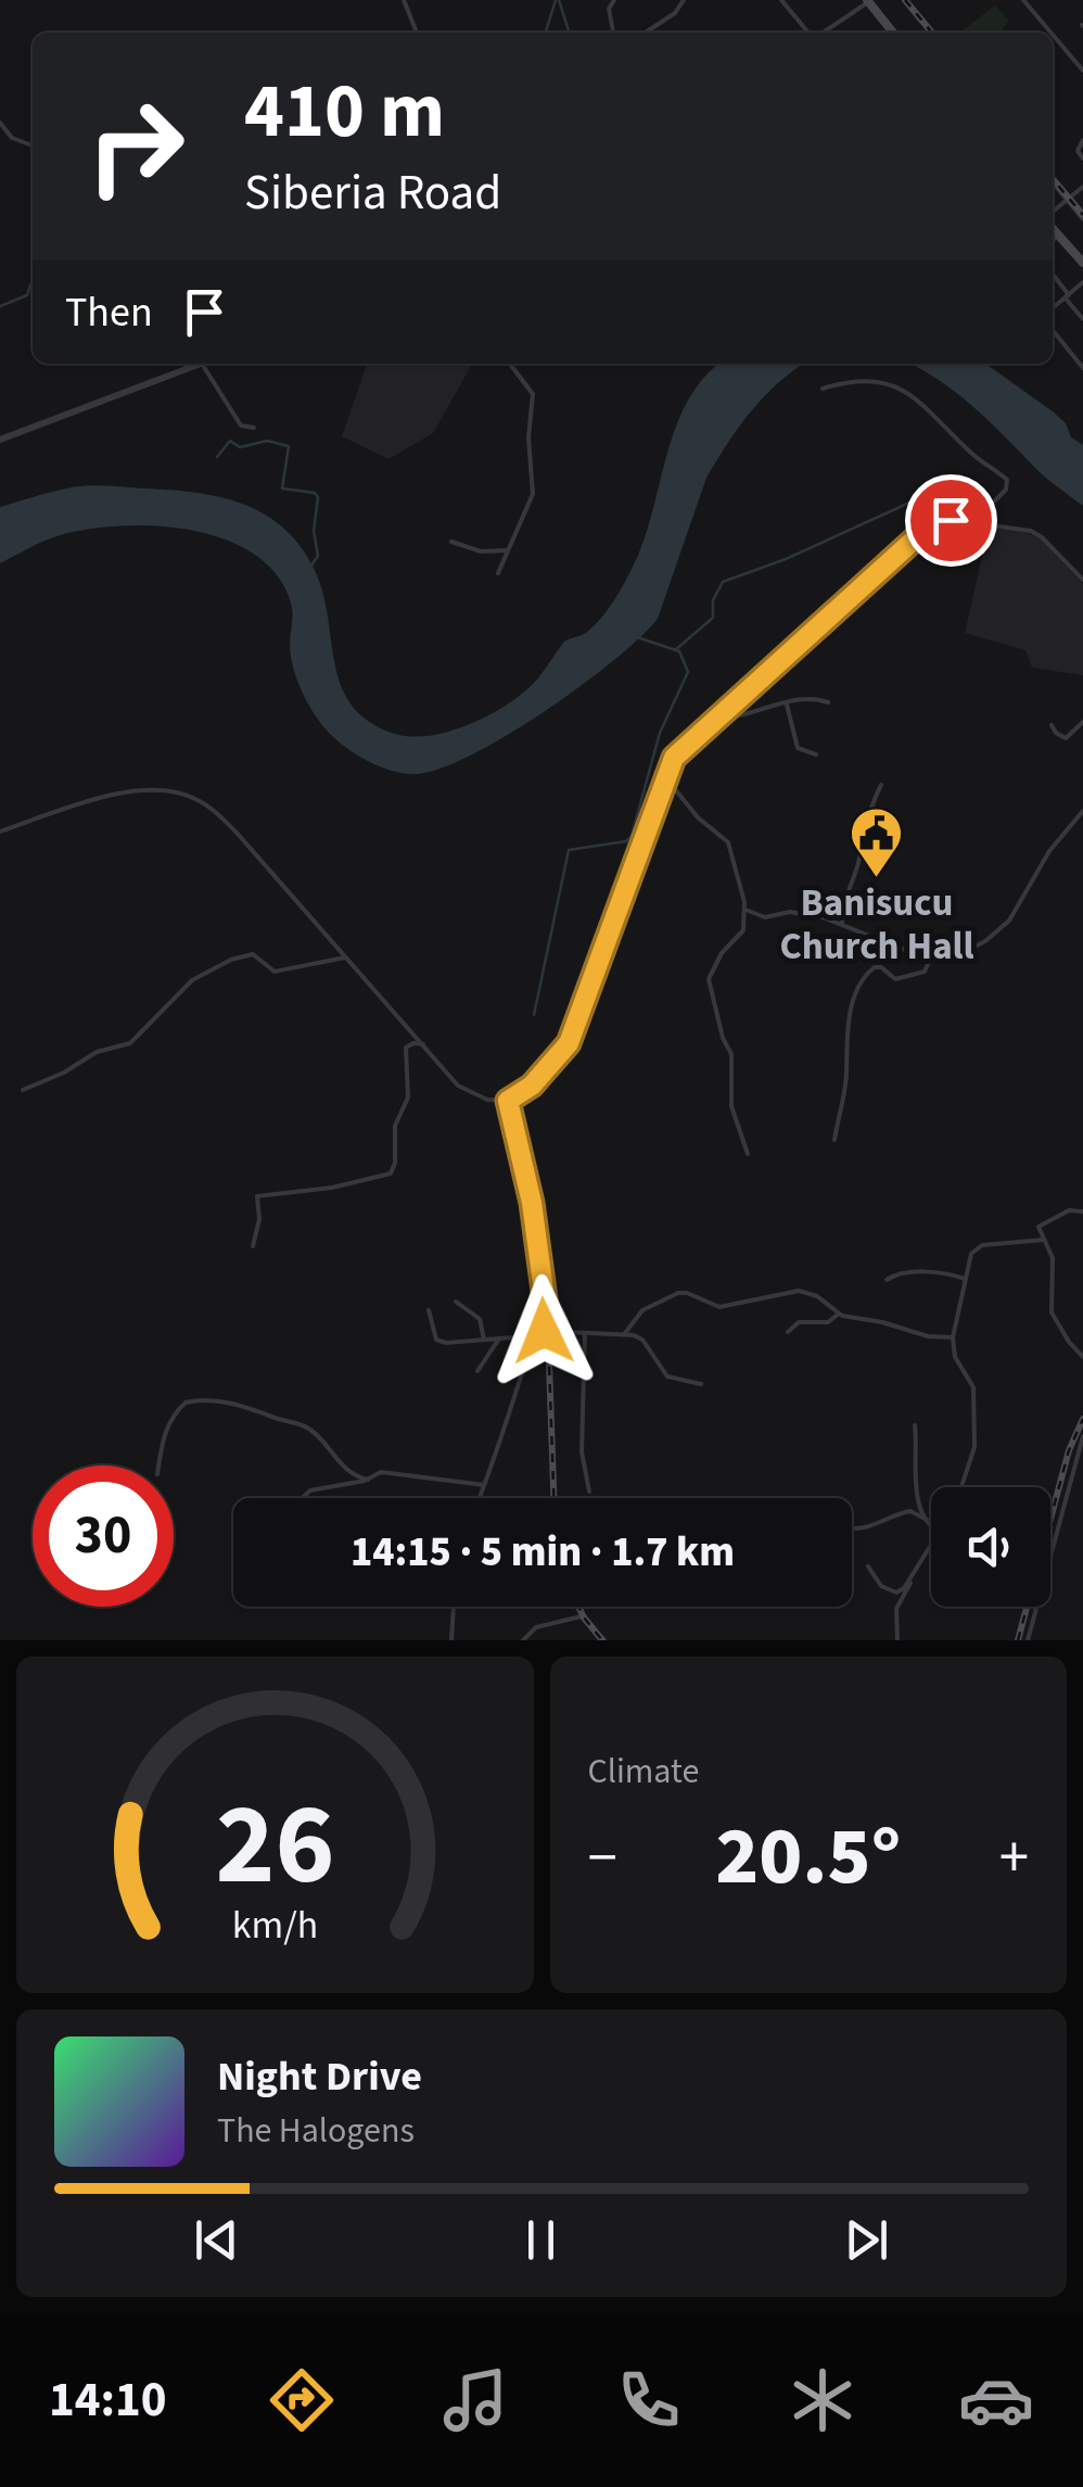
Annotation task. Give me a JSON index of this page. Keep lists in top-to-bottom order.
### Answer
{
  "places": {
    "public building": ["Banisucu Church Hall"]
  },
  "page": {
    "turn": ["410 m", "Siberia Road"],
    "then": "Then",
    "limit": "30",
    "trip": "14:15 · 5 min · 1.7 km",
    "tile": "Climate",
    "heat": ["−", "20.5°", "+"],
    "song": ["Night Drive", "The Halogens"],
    "tabs": "14:10",
    "gauge": ["26", "km/h"]
  }
}
